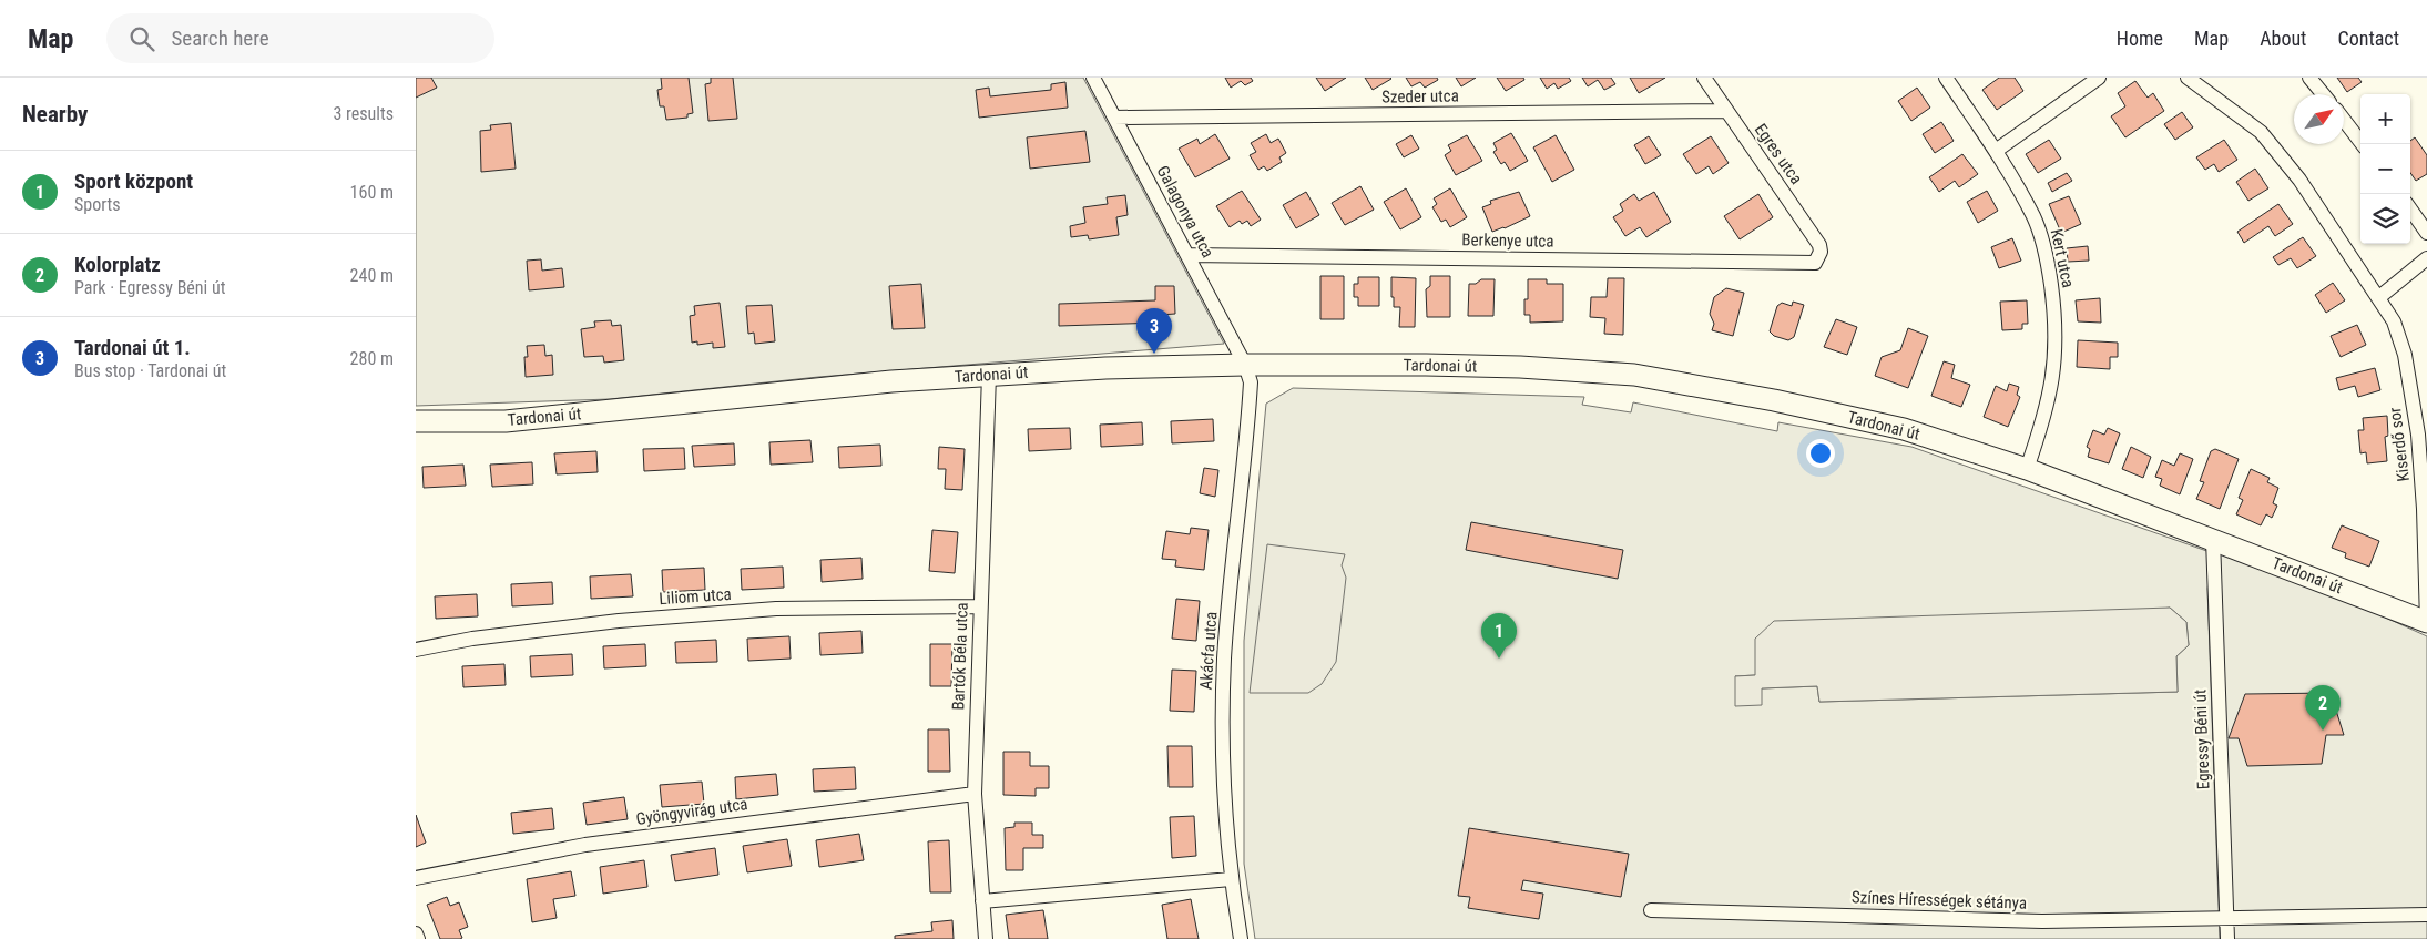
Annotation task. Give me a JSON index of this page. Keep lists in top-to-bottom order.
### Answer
{
  "streets": {
    "street": [
      "Szeder utca",
      "Egres utca",
      "Galagonya utca",
      "Berkenye utca",
      "Kert utca",
      "Tardonai út",
      "Kiserdő sor",
      "Liliom utca",
      "Akácfa utca",
      "Bartók Béla utca",
      "Egressy Béni út",
      "Gyöngyvirág utca",
      "Színes Hírességek sétánya"
    ]
  },
  "crossings": [
    ["Szeder utca", "Egres utca"],
    ["Szeder utca", "Galagonya utca"],
    ["Egres utca", "Berkenye utca"],
    ["Galagonya utca", "Berkenye utca"],
    ["Galagonya utca", "Tardonai út"],
    ["Galagonya utca", "Akácfa utca"],
    ["Kert utca", "Tardonai út"],
    ["Tardonai út", "Kiserdő sor"],
    ["Tardonai út", "Akácfa utca"],
    ["Tardonai út", "Bartók Béla utca"],
    ["Tardonai út", "Egressy Béni út"],
    ["Liliom utca", "Bartók Béla utca"],
    ["Bartók Béla utca", "Gyöngyvirág utca"],
    ["Egressy Béni út", "Színes Hírességek sétánya"]
  ],
  "north": "top right",
  "page": {
    "header": "Map",
    "search": "Search here",
    "nav": [
      "Home",
      "Map",
      "About",
      "Contact"
    ],
    "heading": ["Nearby", "3 results"],
    "map_buttons": ["+", "−"],
    "list": [
      {
        "mark": "1",
        "name": "Sport központ",
        "note": "Sports",
        "value": "160 m"
      },
      {
        "mark": "2",
        "name": "Kolorplatz",
        "note": "Park · Egressy Béni út",
        "value": "240 m"
      },
      {
        "mark": "3",
        "name": "Tardonai út 1.",
        "note": "Bus stop · Tardonai út",
        "value": "280 m"
      }
    ],
    "pins": ["3", "1", "2"]
  }
}
